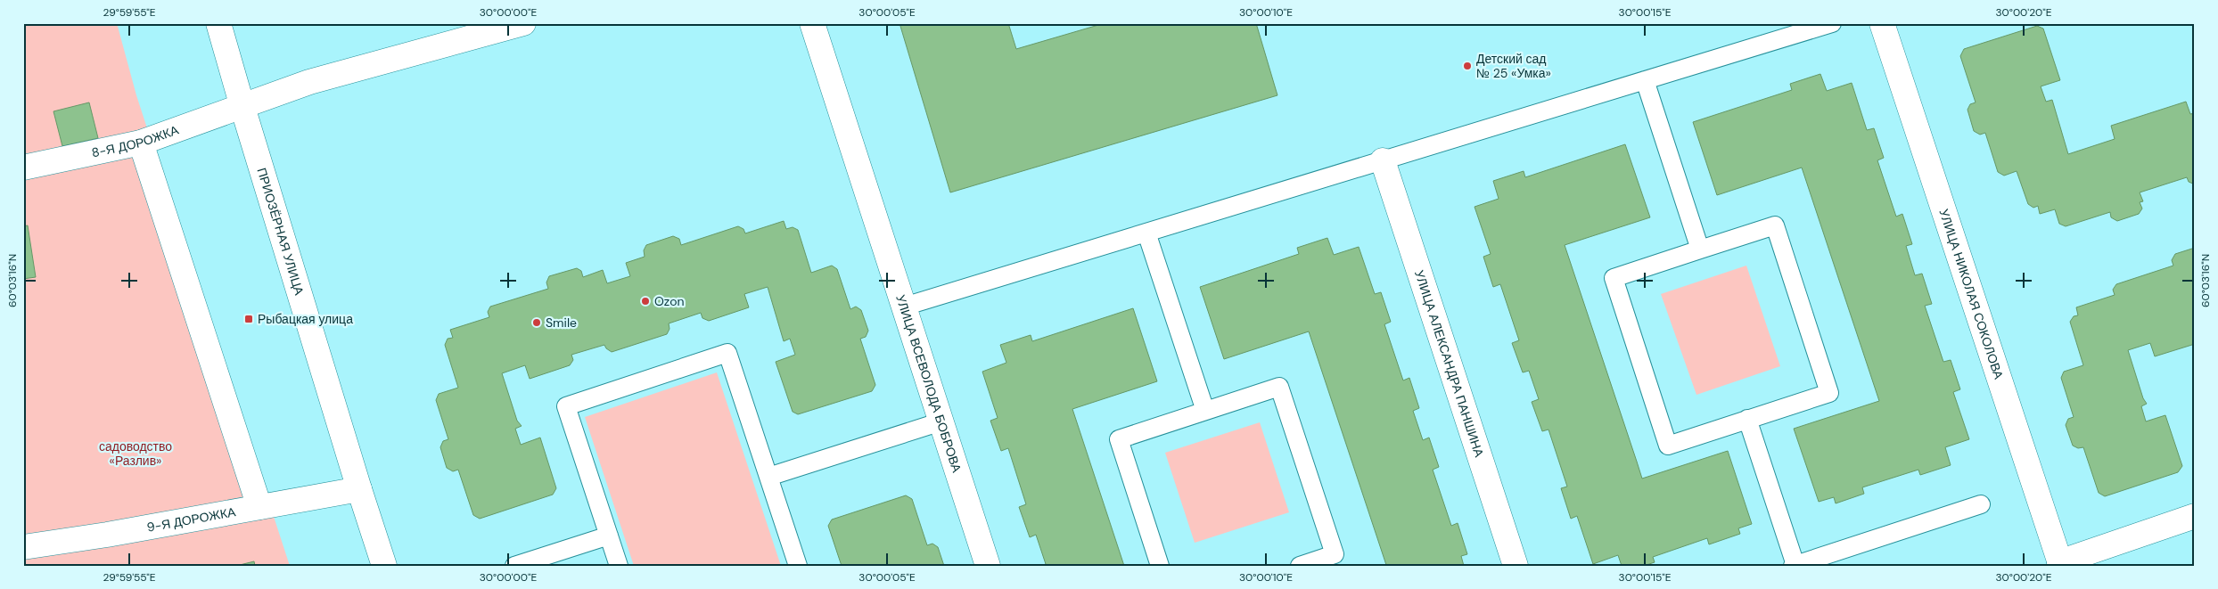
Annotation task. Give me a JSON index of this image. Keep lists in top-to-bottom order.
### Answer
{
  "streets": {
    "street": [
      "8-Я ДОРОЖКА",
      "ПРИОЗЁРНАЯ УЛИЦА",
      "УЛИЦА НИКОЛАЯ СОКОЛОВА",
      "УЛИЦА АЛЕКСАНДРА ПАНШИНА",
      "УЛИЦА ВСЕВОЛОДА БОБРОВА",
      "9-Я ДОРОЖКА"
    ]
  },
  "crossings": [
    ["8-Я ДОРОЖКА", "ПРИОЗЁРНАЯ УЛИЦА"],
    ["ПРИОЗЁРНАЯ УЛИЦА", "9-Я ДОРОЖКА"]
  ],
  "parks": ["садоводство «Разлив»"],
  "places": {
    "other": ["Детский сад № 25 «Умка»", "Ozon", "Smile"],
    "transit": ["Рыбацкая улица"]
  },
  "coordinates": [
    "29°59'55\"E",
    "30°00'00\"E",
    "30°00'05\"E",
    "30°00'10\"E",
    "30°00'15\"E",
    "30°00'20\"E",
    "60°03'16\"N"
  ]
}
